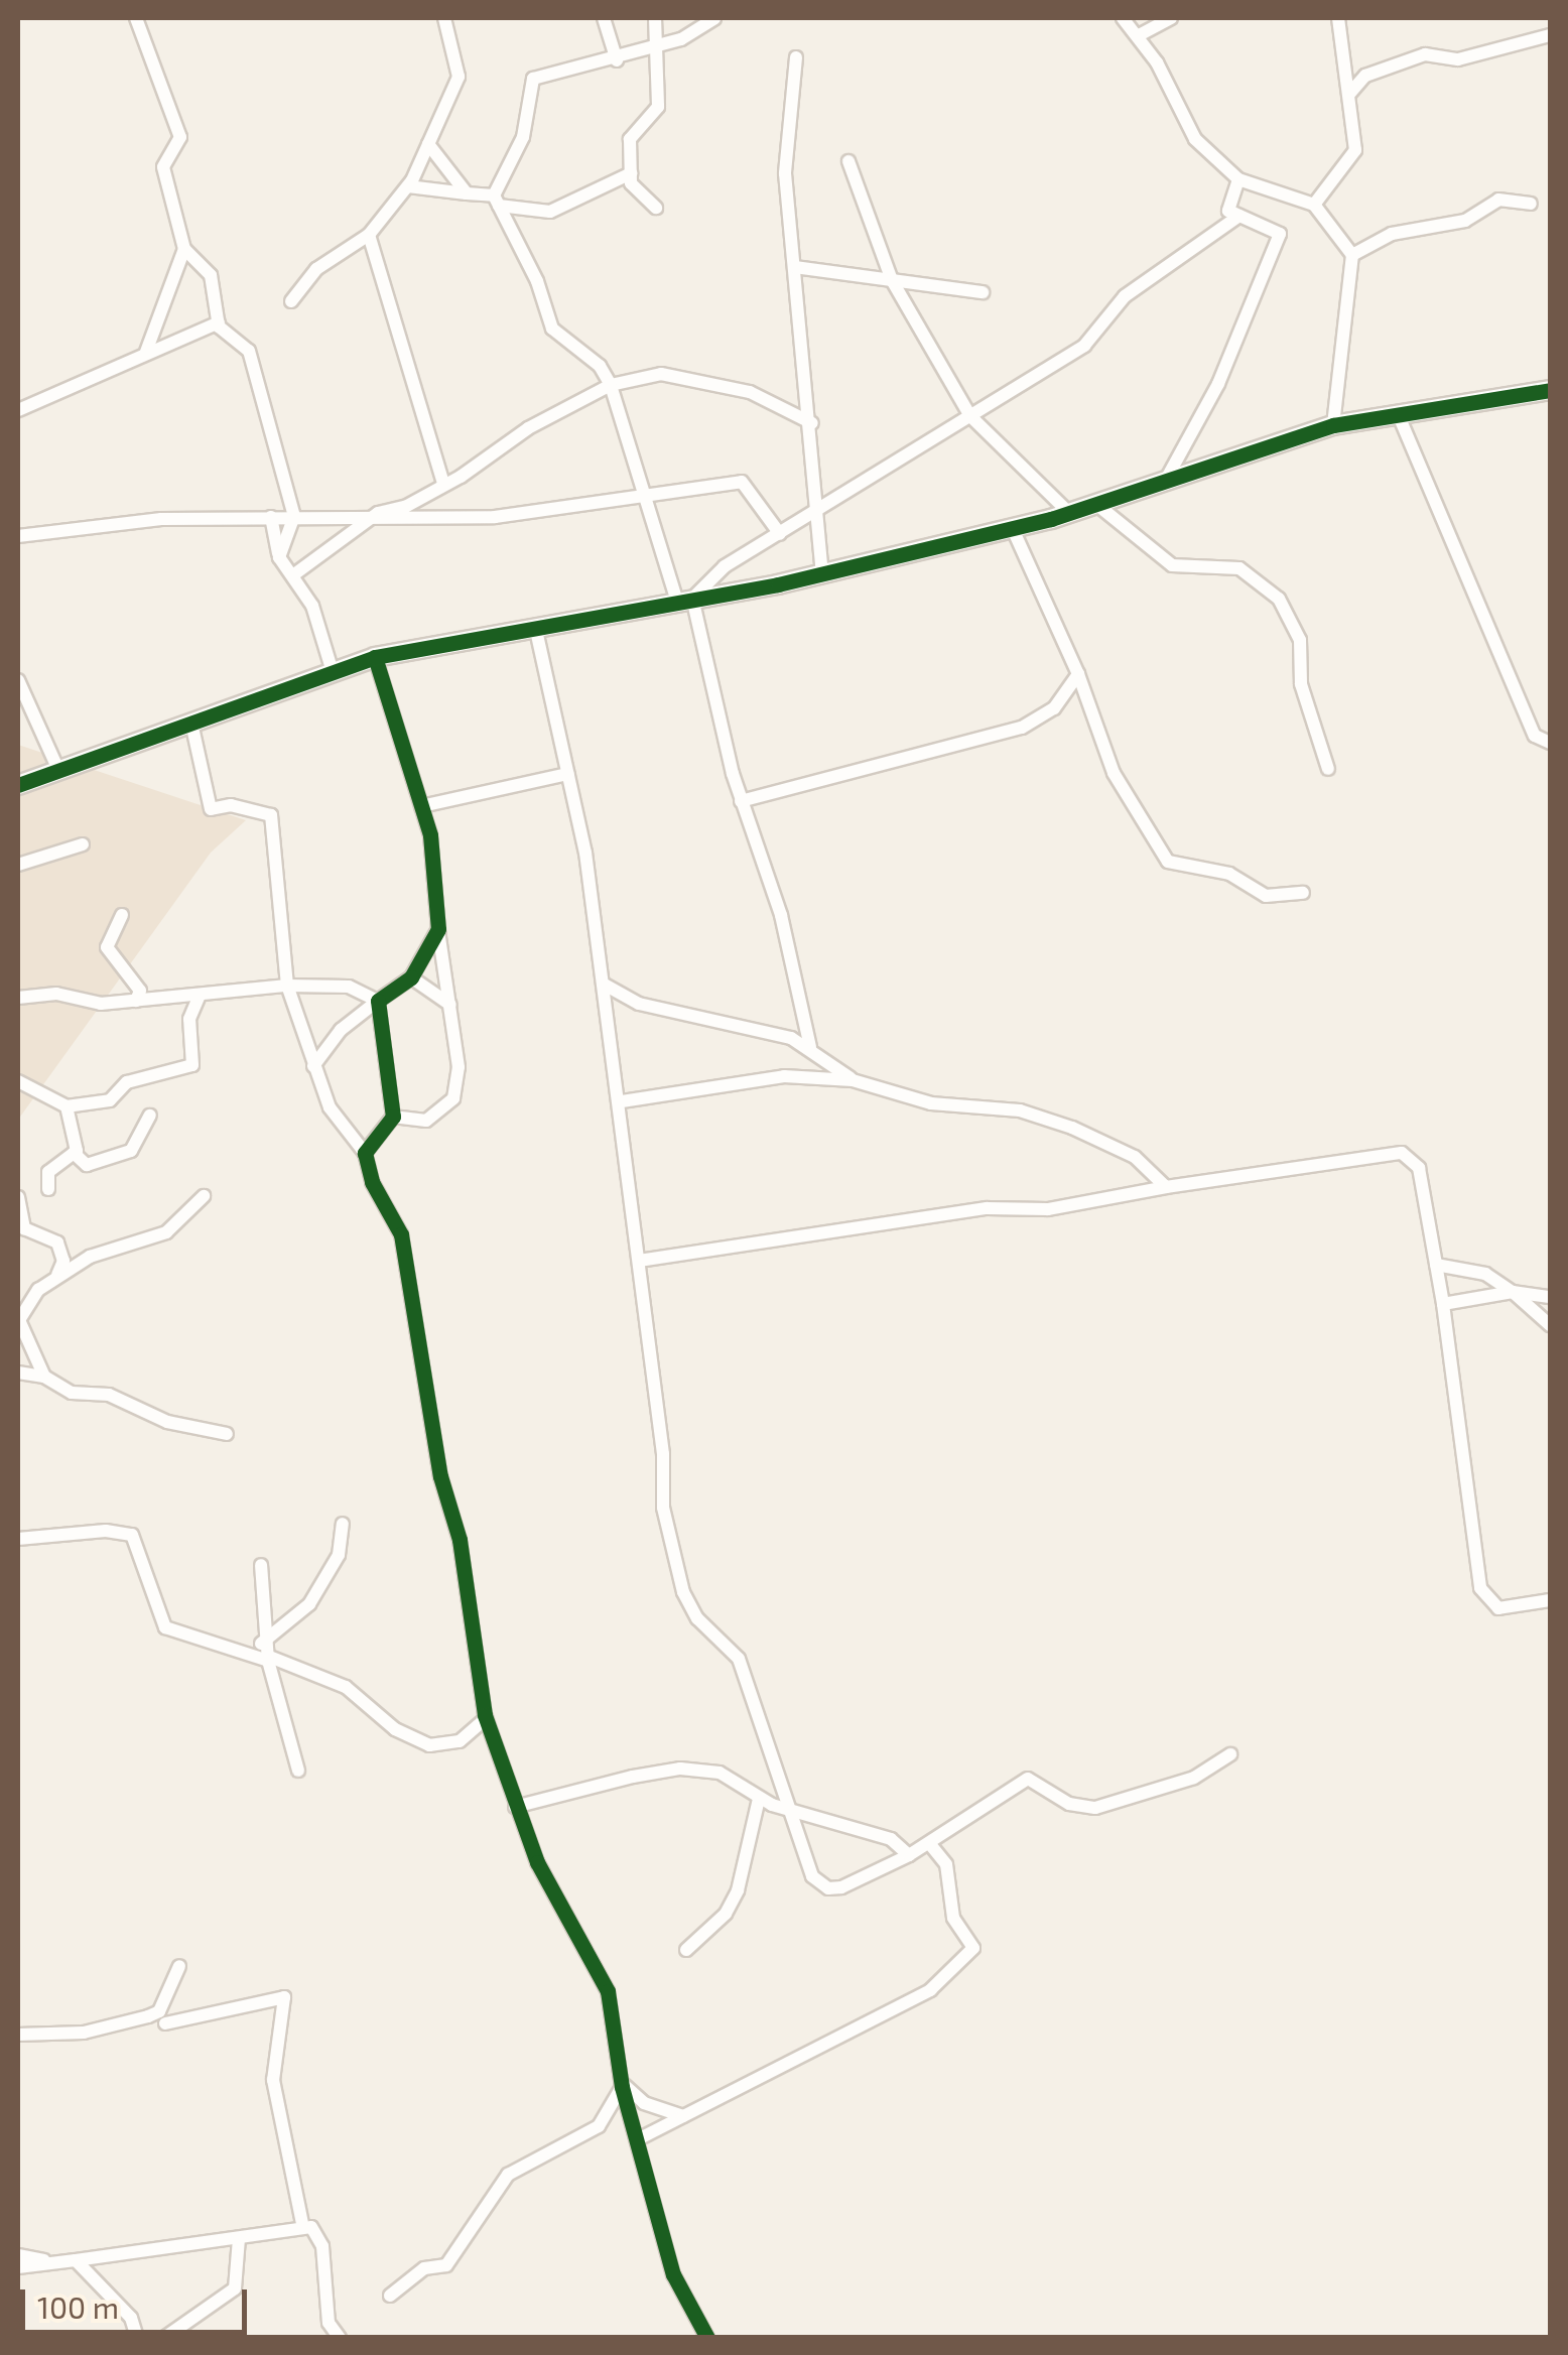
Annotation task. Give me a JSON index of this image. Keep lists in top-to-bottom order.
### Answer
{
  "scale_bar": "100 m"
}
